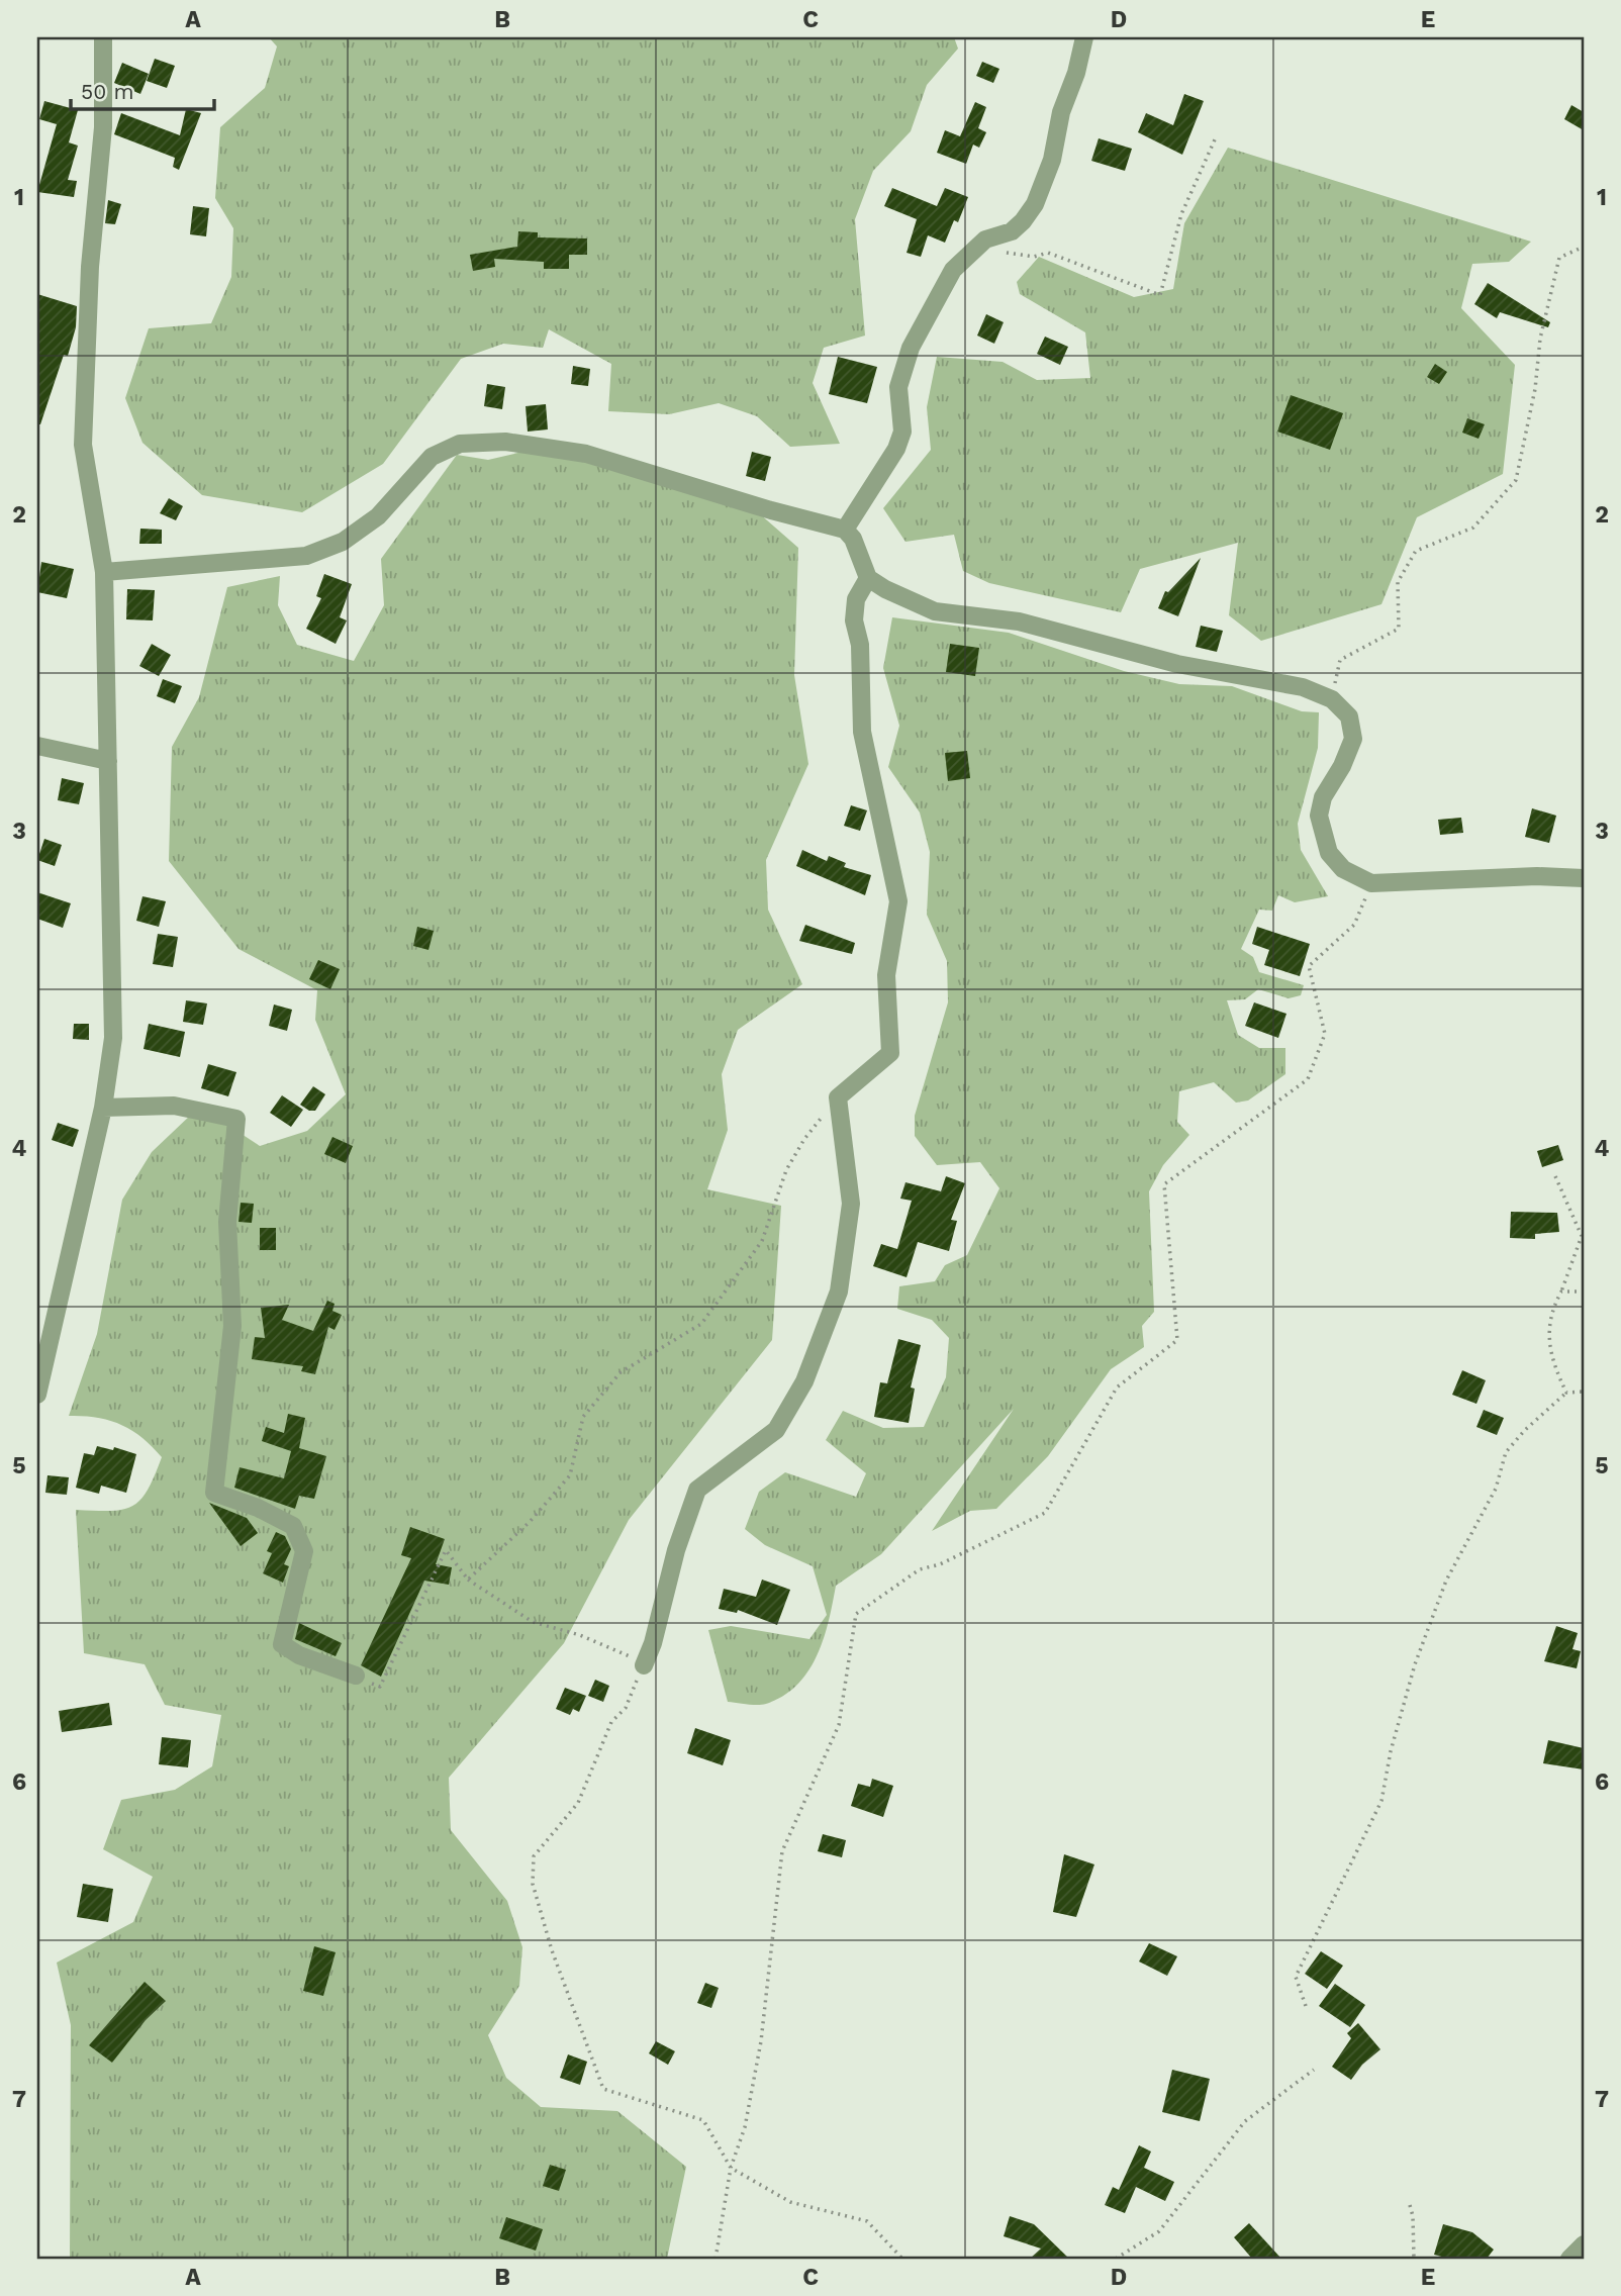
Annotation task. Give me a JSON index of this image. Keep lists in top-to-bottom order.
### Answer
{
  "scale_bar": "50 m",
  "grid": {
    "columns": [
      "A",
      "B",
      "C",
      "D",
      "E"
    ],
    "rows": [
      "1",
      "2",
      "3",
      "4",
      "5",
      "6",
      "7"
    ]
  }
}
